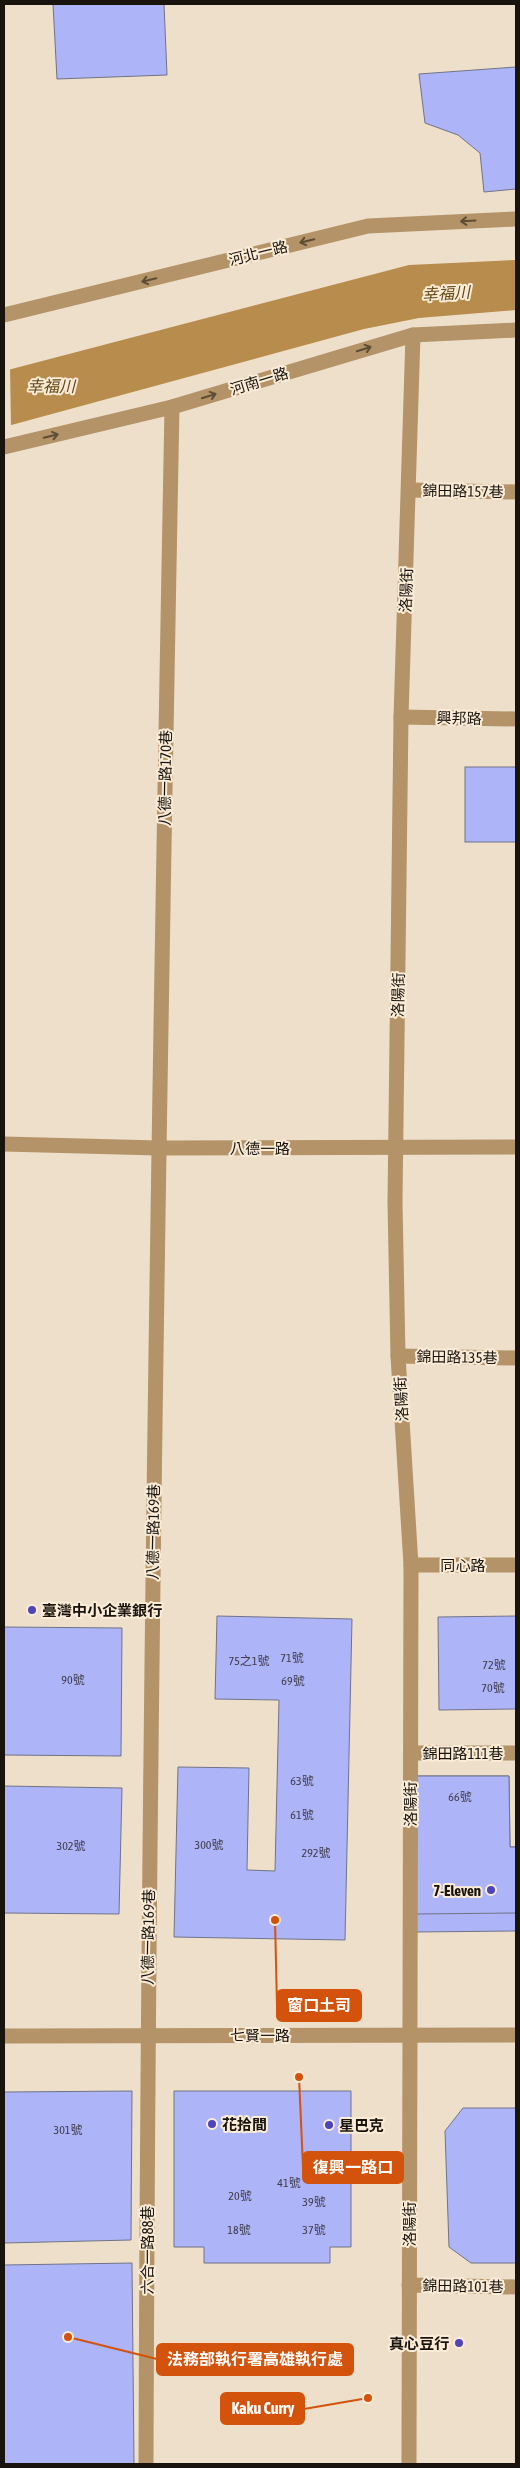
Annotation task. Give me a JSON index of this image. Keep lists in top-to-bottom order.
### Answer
{
  "streets": {
    "street": [
      "河北一路",
      "河南一路",
      "錦田路157巷",
      "洛陽街",
      "興邦路",
      "八德一路170巷",
      "八德一路",
      "錦田路135巷",
      "八德一路169巷",
      "同心路",
      "錦田路111巷",
      "七賢一路",
      "六合一路88巷",
      "錦田路101巷"
    ]
  },
  "crossings": [
    ["河南一路", "洛陽街"],
    ["河南一路", "八德一路170巷"],
    ["錦田路157巷", "洛陽街"],
    ["洛陽街", "興邦路"],
    ["洛陽街", "八德一路"],
    ["洛陽街", "錦田路135巷"],
    ["洛陽街", "同心路"],
    ["洛陽街", "錦田路111巷"],
    ["洛陽街", "七賢一路"],
    ["洛陽街", "錦田路101巷"],
    ["八德一路170巷", "八德一路"],
    ["八德一路170巷", "八德一路169巷"],
    ["八德一路", "八德一路169巷"],
    ["八德一路169巷", "七賢一路"],
    ["八德一路169巷", "六合一路88巷"],
    ["七賢一路", "六合一路88巷"]
  ],
  "one_way": ["河北一路", "河南一路"],
  "water": ["幸福川"],
  "places": [
    "臺灣中小企業銀行",
    "7-Eleven",
    "窗口土司",
    "復興一路口",
    "花拾間",
    "星巴克",
    "法務部執行署高雄執行處",
    "真心豆行",
    "Kaku Curry"
  ],
  "house_numbers": [
    "71號",
    "75之1號",
    "72號",
    "90號",
    "69號",
    "70號",
    "63號",
    "66號",
    "61號",
    "300號",
    "302號",
    "292號",
    "301號",
    "41號",
    "20號",
    "39號",
    "18號",
    "37號"
  ]
}
